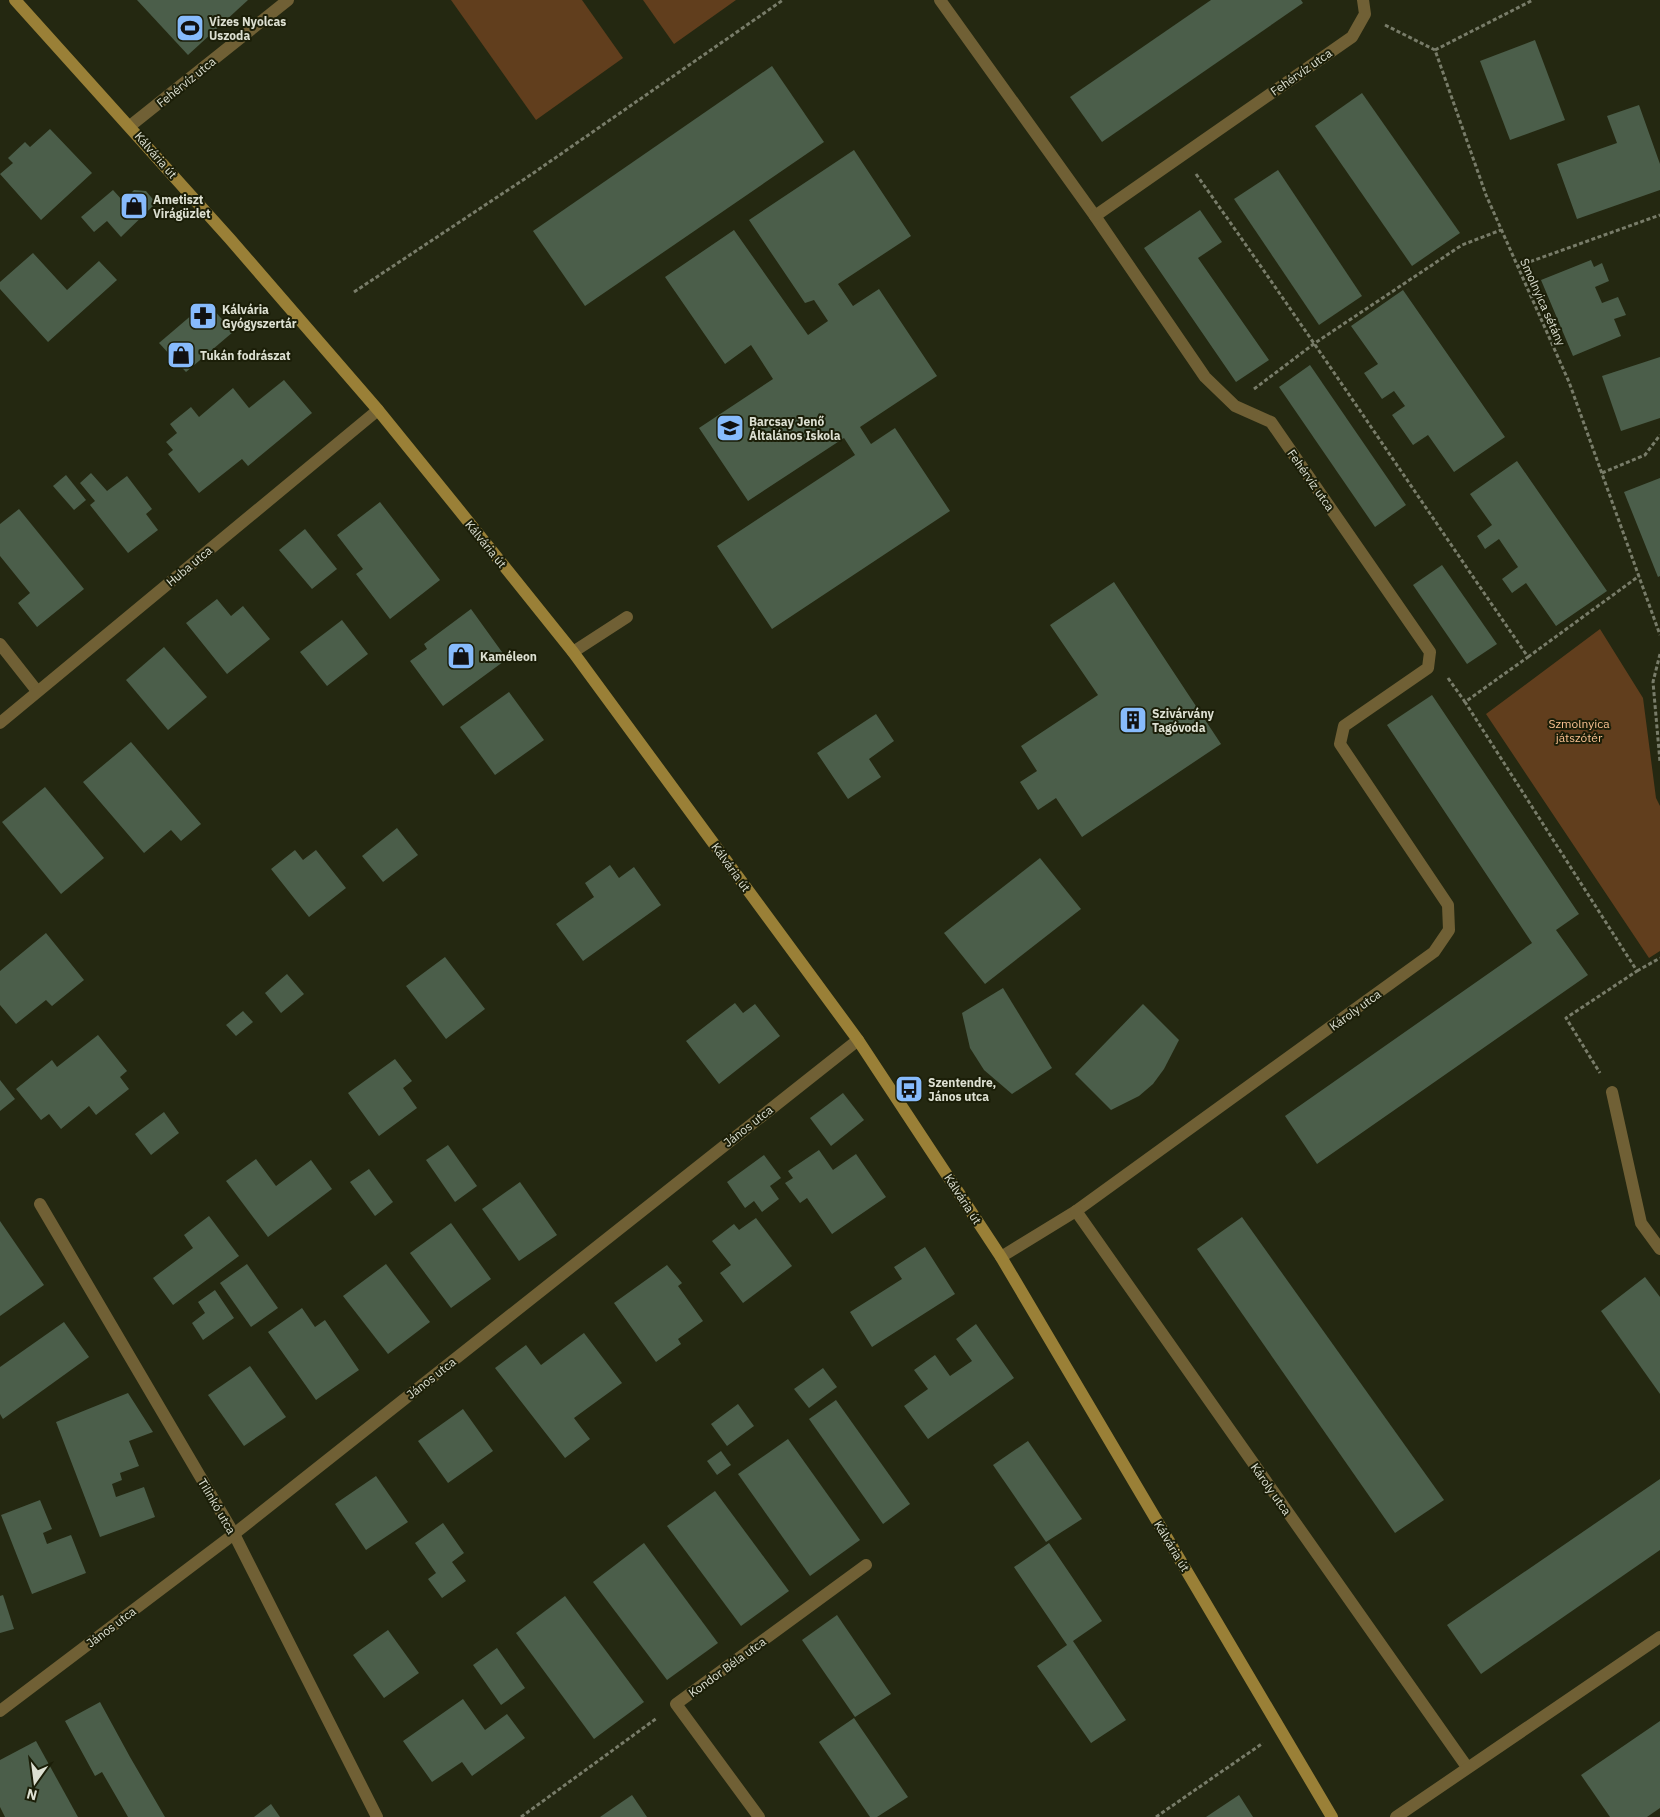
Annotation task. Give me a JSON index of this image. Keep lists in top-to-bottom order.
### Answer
{
  "streets": {
    "street": [
      "Fehérvíz utca",
      "Kálvária út",
      "Huba utca",
      "Károly utca",
      "János utca",
      "Tilinkó utca",
      "Kondor Béla utca"
    ],
    "path": ["Smolnyica sétány"]
  },
  "crossings": [
    ["Fehérvíz utca", "Kálvária út"],
    ["Fehérvíz utca", "Károly utca"],
    ["Kálvária út", "Huba utca"],
    ["Kálvária út", "Károly utca"],
    ["Kálvária út", "János utca"],
    ["János utca", "Tilinkó utca"]
  ],
  "parks": ["Szmolnyica játszótér"],
  "places": {
    "sports": ["Vizes Nyolcas Uszoda"],
    "shop": ["Ametiszt Virágüzlet", "Tukán fodrászat", "Kaméleon"],
    "pharmacy": ["Kálvária Gyógyszertár"],
    "school or university": ["Barcsay Jenő Általános Iskola"],
    "building": ["Szivárvány Tagóvoda"],
    "bus stop": ["Szentendre, János utca"]
  },
  "north": "bottom"
}
